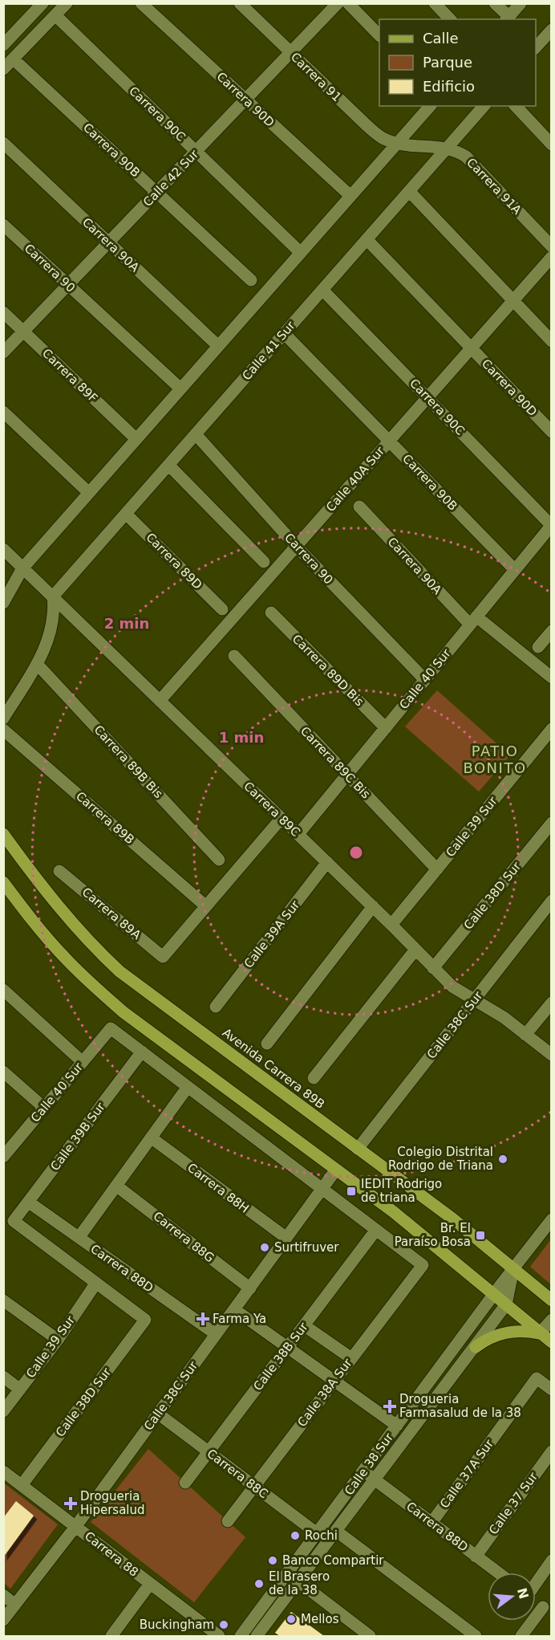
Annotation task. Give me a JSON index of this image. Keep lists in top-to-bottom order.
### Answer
{
  "streets": {
    "main road": ["Avenida Carrera 89B"],
    "street": [
      "Carrera 91",
      "Carrera 90D",
      "Carrera 90C",
      "Carrera 90B",
      "Calle 42 Sur",
      "Carrera 91A",
      "Carrera 90A",
      "Carrera 90",
      "Calle 41 Sur",
      "Carrera 89F",
      "Calle 40A Sur",
      "Carrera 89D",
      "Carrera 89D Bis",
      "Calle 40 Sur",
      "Carrera 89B Bis",
      "Carrera 89C Bis",
      "Carrera 89C",
      "Carrera 89B",
      "Calle 39 Sur",
      "Calle 38D Sur",
      "Carrera 89A",
      "Calle 39A Sur",
      "Calle 38C Sur",
      "Calle 39B Sur",
      "Carrera 88H",
      "Carrera 88G",
      "Carrera 88D",
      "Calle 38B Sur",
      "Calle 38A Sur",
      "Calle 38 Sur",
      "Carrera 88C",
      "Calle 37A Sur",
      "Calle 37 Sur",
      "Carrera 88"
    ]
  },
  "crossings": [
    ["Carrera 91", "Calle 42 Sur"],
    ["Carrera 91", "Carrera 91A"],
    ["Carrera 90D", "Calle 42 Sur"],
    ["Carrera 90D", "Calle 41 Sur"],
    ["Carrera 90D", "Calle 40A Sur"],
    ["Carrera 90C", "Calle 42 Sur"],
    ["Carrera 90C", "Calle 41 Sur"],
    ["Carrera 90C", "Calle 40A Sur"],
    ["Carrera 90C", "Calle 40 Sur"],
    ["Carrera 90B", "Calle 42 Sur"],
    ["Carrera 90B", "Calle 41 Sur"],
    ["Carrera 90B", "Calle 40A Sur"],
    ["Carrera 90B", "Calle 40 Sur"],
    ["Calle 42 Sur", "Carrera 90A"],
    ["Calle 42 Sur", "Carrera 90"],
    ["Calle 42 Sur", "Carrera 89F"],
    ["Carrera 91A", "Calle 41 Sur"],
    ["Carrera 90A", "Calle 40 Sur"],
    ["Carrera 90", "Calle 41 Sur"],
    ["Carrera 90", "Calle 40A Sur"],
    ["Carrera 90", "Calle 40 Sur"],
    ["Calle 41 Sur", "Carrera 89D"],
    ["Calle 41 Sur", "Carrera 89C"],
    ["Calle 40A Sur", "Carrera 89C"],
    ["Carrera 89D Bis", "Calle 40 Sur"],
    ["Calle 40 Sur", "Carrera 89C Bis"],
    ["Calle 40 Sur", "Carrera 89C"],
    ["Calle 40 Sur", "Calle 39B Sur"],
    ["Carrera 89C Bis", "Calle 39 Sur"],
    ["Carrera 89C", "Calle 39 Sur"],
    ["Carrera 89C", "Calle 38D Sur"],
    ["Carrera 89C", "Calle 39A Sur"],
    ["Carrera 89C", "Calle 38C Sur"],
    ["Carrera 89B", "Carrera 89A"],
    ["Calle 39 Sur", "Calle 38D Sur"],
    ["Calle 39 Sur", "Calle 39B Sur"],
    ["Calle 38D Sur", "Calle 39B Sur"],
    ["Calle 38D Sur", "Carrera 88"],
    ["Calle 38C Sur", "Avenida Carrera 89B"],
    ["Calle 38C Sur", "Carrera 88H"],
    ["Calle 38C Sur", "Carrera 88G"],
    ["Calle 38C Sur", "Carrera 88D"],
    ["Calle 38C Sur", "Carrera 88C"],
    ["Calle 38C Sur", "Carrera 88"],
    ["Avenida Carrera 89B", "Calle 38 Sur"],
    ["Calle 39B Sur", "Carrera 88D"],
    ["Carrera 88D", "Calle 38 Sur"],
    ["Carrera 88D", "Calle 37A Sur"],
    ["Carrera 88D", "Calle 37 Sur"],
    ["Calle 38B Sur", "Calle 38A Sur"],
    ["Calle 38B Sur", "Carrera 88C"],
    ["Calle 38A Sur", "Carrera 88C"],
    ["Calle 38 Sur", "Carrera 88C"]
  ],
  "districts": ["PATIO BONITO"],
  "places": {
    "other": [
      "Colegio Distrital Rodrigo de Triana",
      "Surtifruver",
      "Rochi",
      "Banco Compartir",
      "El Brasero de la 38",
      "Mellos",
      "Buckingham"
    ],
    "transit": ["IEDIT Rodrigo de triana", "Br. El Paraíso Bosa"],
    "health": ["Farma Ya", "Drogueria Farmasalud de la 38", "Drogueria Hipersalud"]
  },
  "legend": ["Calle", "Parque", "Edificio"],
  "north": "right",
  "rings": ["2 min", "1 min"]
}
